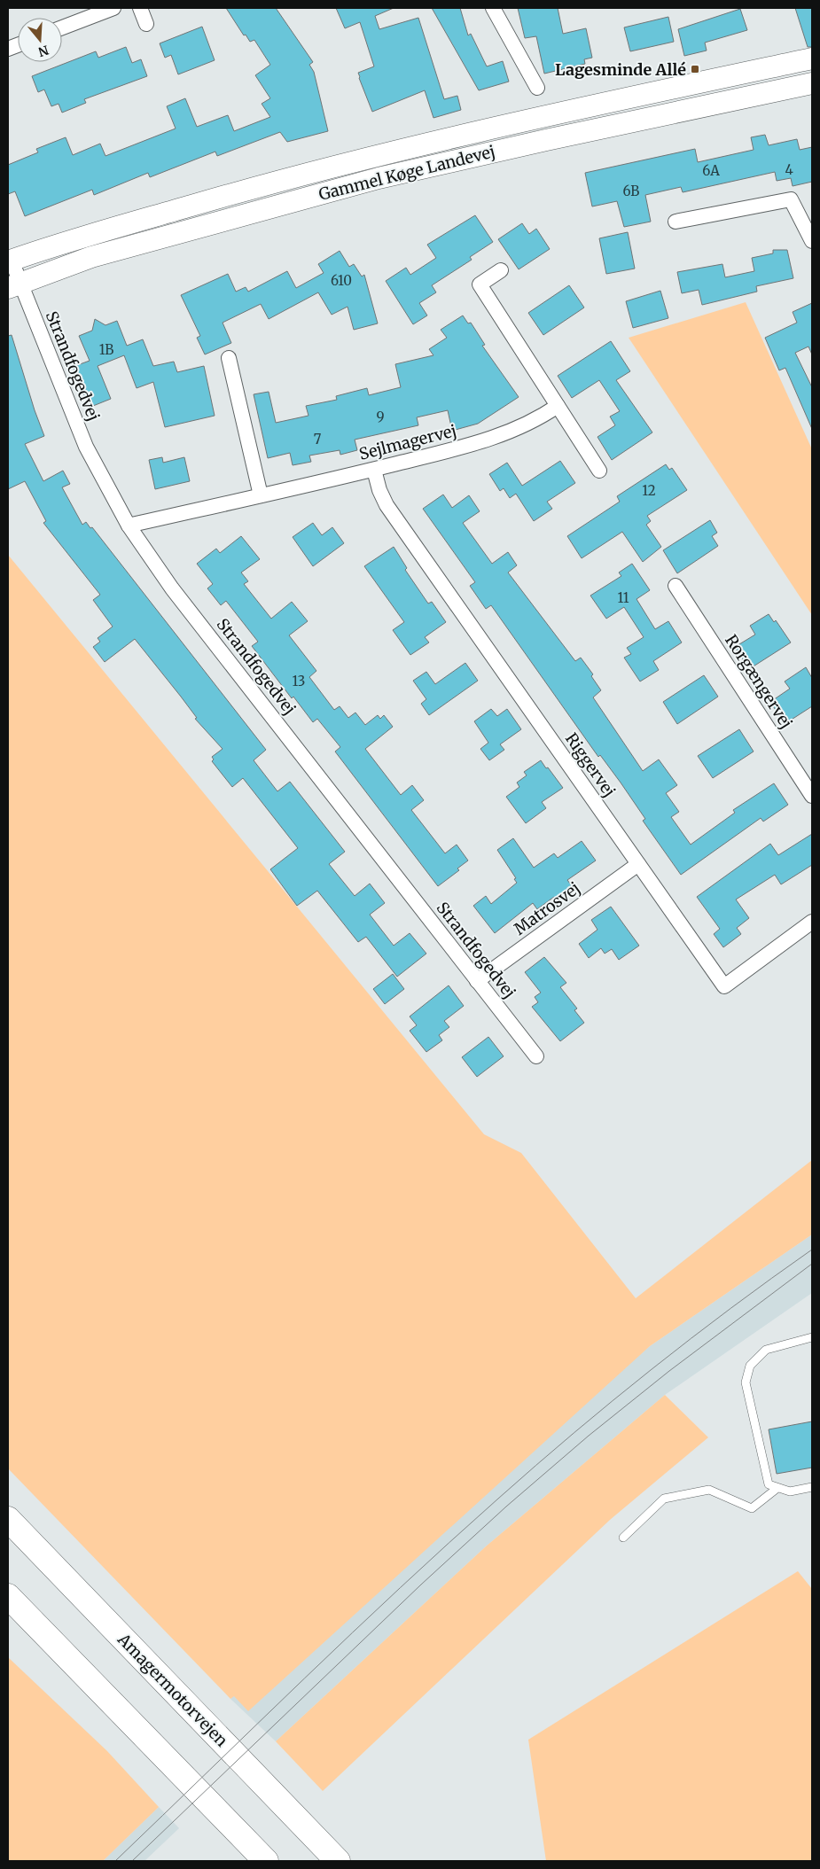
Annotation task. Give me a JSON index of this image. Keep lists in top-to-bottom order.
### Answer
{
  "streets": {
    "highway": ["Amagermotorvejen"],
    "main road": ["Gammel Køge Landevej"],
    "street": [
      "Strandfogedvej",
      "Sejlmagervej",
      "Rorgængervej",
      "Riggervej",
      "Matrosvej"
    ]
  },
  "crossings": [
    ["Gammel Køge Landevej", "Strandfogedvej"],
    ["Strandfogedvej", "Sejlmagervej"],
    ["Strandfogedvej", "Matrosvej"],
    ["Sejlmagervej", "Riggervej"],
    ["Riggervej", "Matrosvej"]
  ],
  "places": {
    "transit": ["Lagesminde Allé"]
  },
  "house_numbers": [
    "4",
    "6A",
    "6B",
    "610",
    "1B",
    "9",
    "7",
    "12",
    "11",
    "13"
  ],
  "north": "bottom"
}
